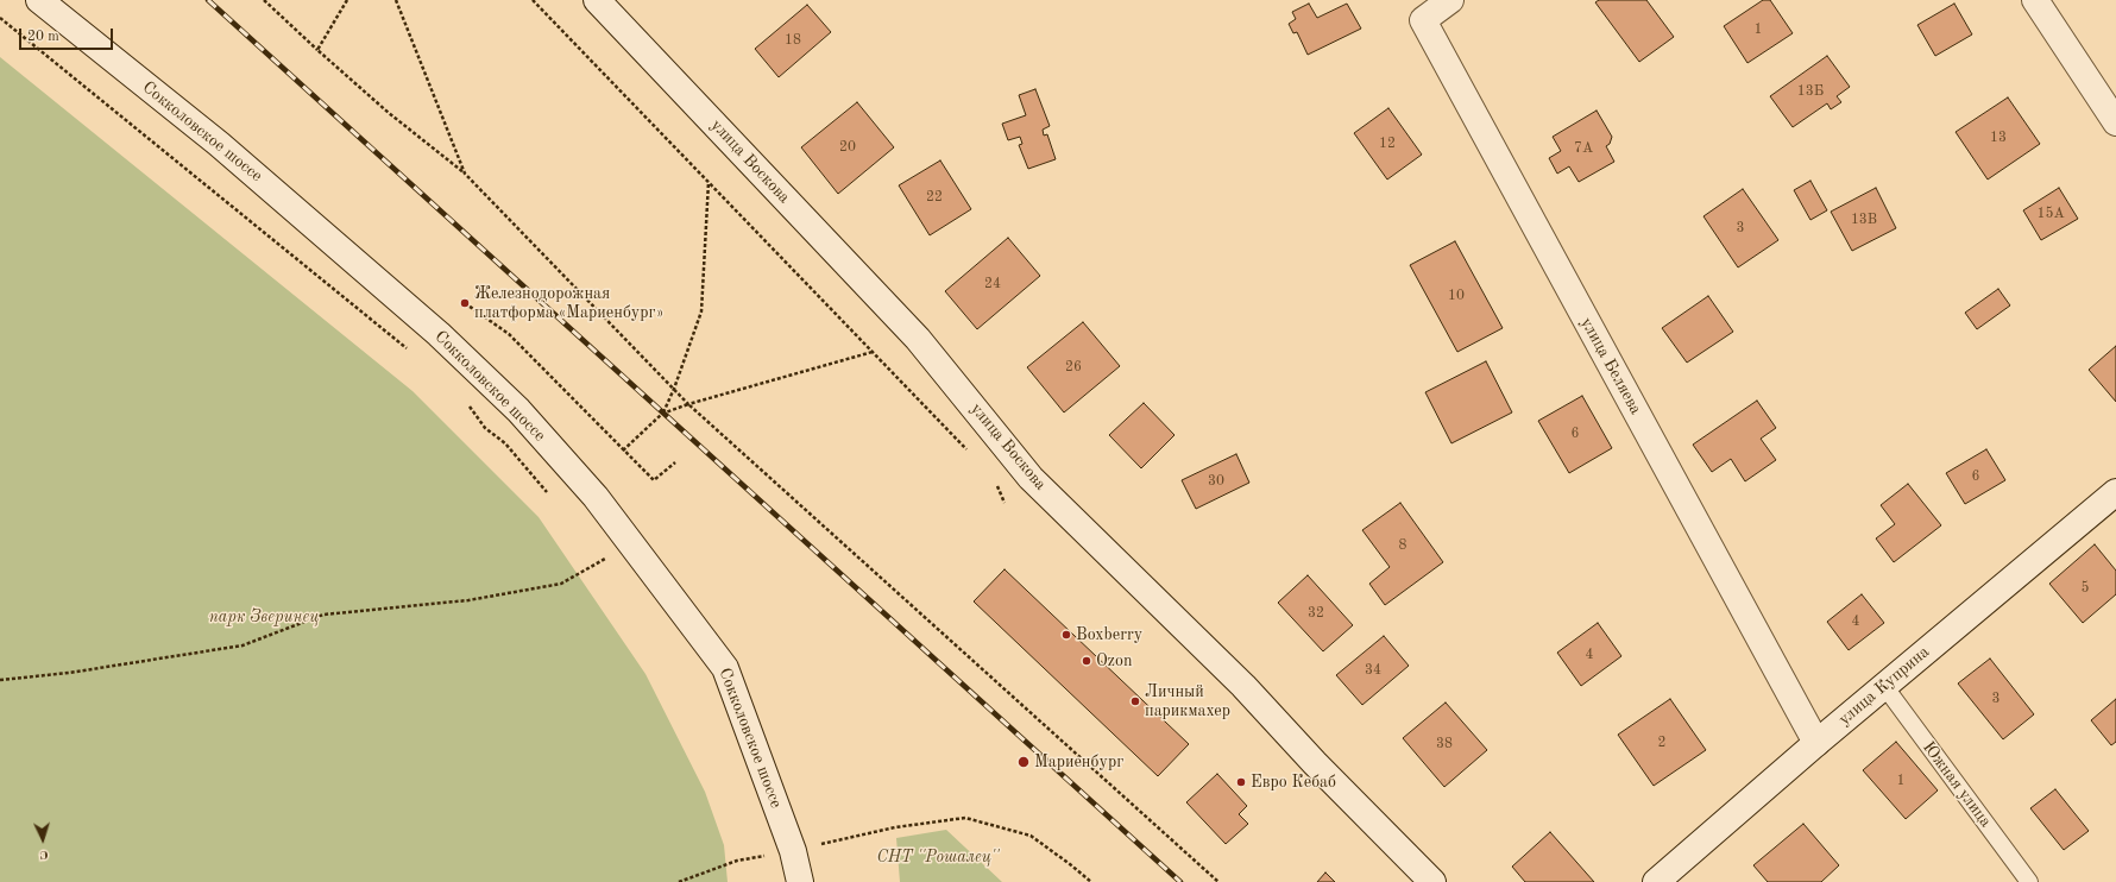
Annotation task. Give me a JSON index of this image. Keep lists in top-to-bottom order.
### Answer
{
  "streets": {
    "street": [
      "Сокколовское шоссе",
      "улица Воскова",
      "улица Беляева",
      "улица Куприна"
    ],
    "lane": ["Южная улица"]
  },
  "crossings": [
    ["улица Беляева", "улица Куприна"],
    ["улица Куприна", "Южная улица"]
  ],
  "parks": ["парк Зверинец", "СНТ ''Рошалец''"],
  "places": [
    "Железнодорожная платформа «Мариенбург»",
    "Boxberry",
    "Ozon",
    "Личный парикмахер",
    "Мариенбург",
    "Евро Кебаб"
  ],
  "house_numbers": [
    "1",
    "18",
    "13Б",
    "13",
    "12",
    "20",
    "7А",
    "22",
    "15А",
    "13В",
    "3",
    "24",
    "10",
    "26",
    "6",
    "6",
    "30",
    "8",
    "5",
    "32",
    "4",
    "4",
    "34",
    "3",
    "2",
    "38",
    "1"
  ],
  "scale_bar": "20 m",
  "north": "bottom"
}
